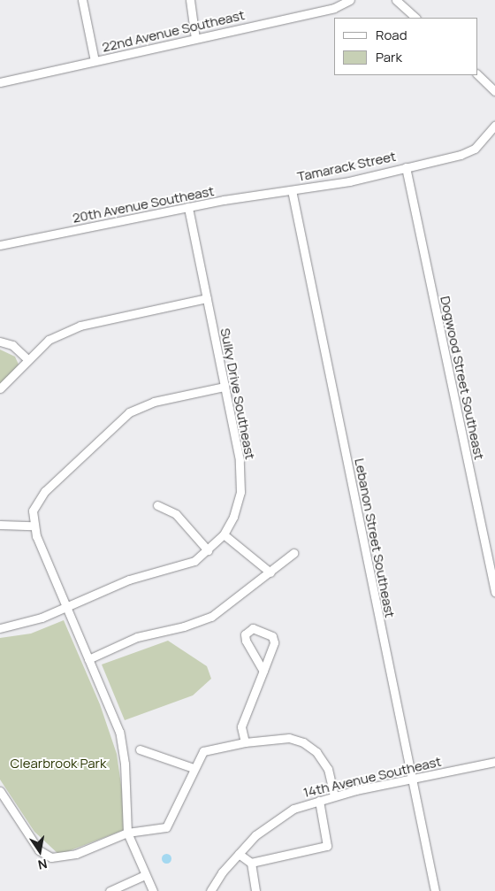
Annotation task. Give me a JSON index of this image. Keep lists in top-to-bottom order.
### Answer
{
  "streets": {
    "street": [
      "22nd Avenue Southeast",
      "Tamarack Street",
      "20th Avenue Southeast",
      "Dogwood Street Southeast",
      "Sulky Drive Southeast",
      "Lebanon Street Southeast",
      "14th Avenue Southeast"
    ]
  },
  "crossings": [
    ["Tamarack Street", "20th Avenue Southeast"],
    ["Tamarack Street", "Dogwood Street Southeast"],
    ["Tamarack Street", "Lebanon Street Southeast"],
    ["20th Avenue Southeast", "Sulky Drive Southeast"],
    ["20th Avenue Southeast", "Lebanon Street Southeast"],
    ["Lebanon Street Southeast", "14th Avenue Southeast"]
  ],
  "parks": ["Clearbrook Park"],
  "legend": ["Road", "Park"],
  "north": "bottom"
}
